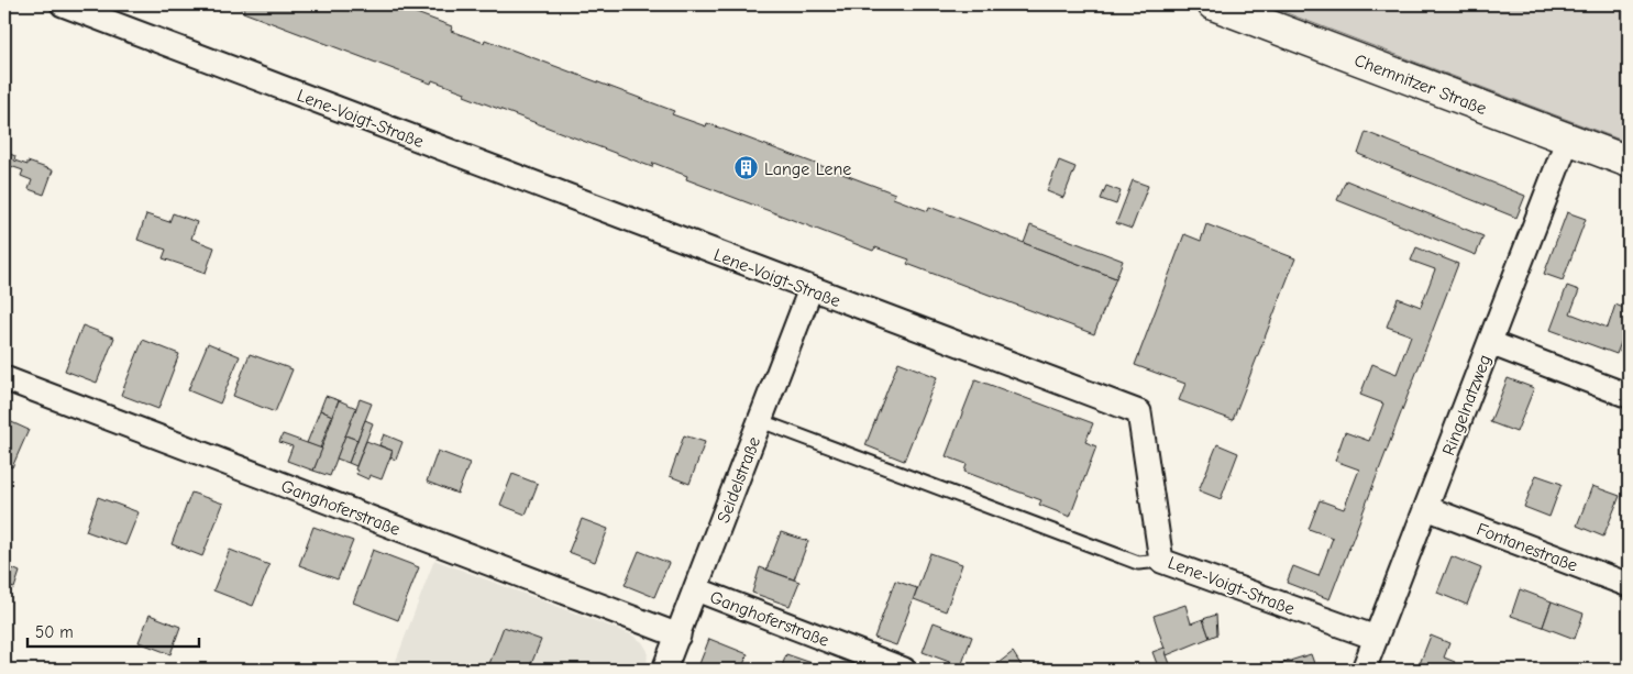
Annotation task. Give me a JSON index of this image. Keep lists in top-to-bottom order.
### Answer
{
  "streets": {
    "main road": ["Chemnitzer Straße"],
    "street": [
      "Lene-Voigt-Straße",
      "Ringelnatzweg",
      "Seidelstraße",
      "Ganghoferstraße",
      "Fontanestraße"
    ]
  },
  "crossings": [
    ["Chemnitzer Straße", "Ringelnatzweg"],
    ["Lene-Voigt-Straße", "Ringelnatzweg"],
    ["Lene-Voigt-Straße", "Seidelstraße"],
    ["Ringelnatzweg", "Fontanestraße"],
    ["Seidelstraße", "Ganghoferstraße"]
  ],
  "places": {
    "building": ["Lange Lene"]
  },
  "scale_bar": "50 m"
}
